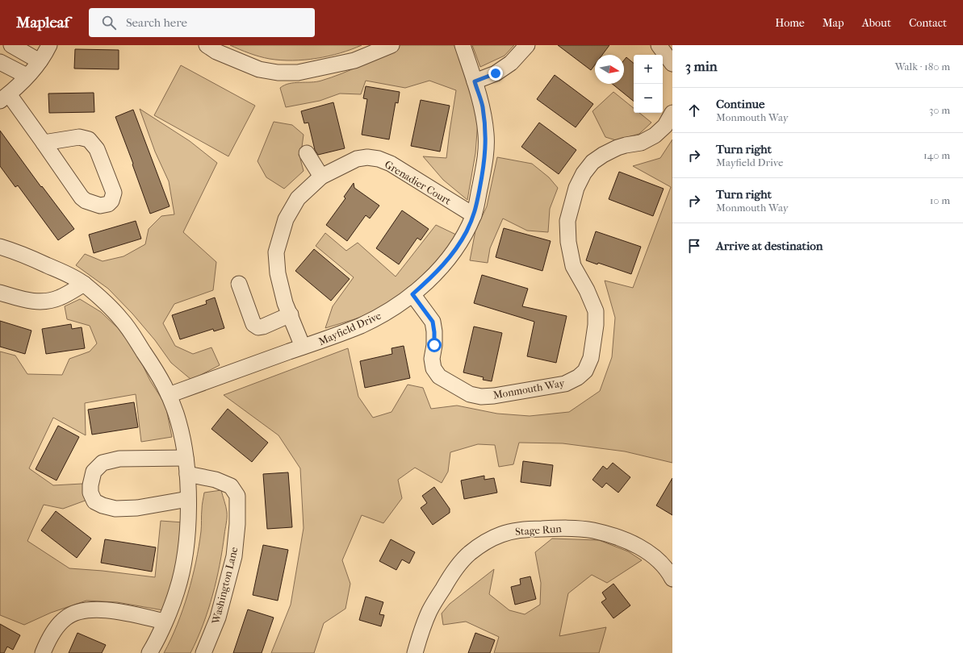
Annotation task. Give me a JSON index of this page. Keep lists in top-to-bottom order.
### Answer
{
  "streets": {
    "street": [
      "Grenadier Court",
      "Mayfield Drive",
      "Monmouth Way",
      "Stage Run",
      "Washington Lane"
    ]
  },
  "crossings": [
    ["Grenadier Court", "Mayfield Drive"],
    ["Mayfield Drive", "Monmouth Way"]
  ],
  "north": "right",
  "page": {
    "header": "Mapleaf",
    "search": "Search here",
    "nav": [
      "Home",
      "Map",
      "About",
      "Contact"
    ],
    "heading": ["3 min", "Walk · 180 m"],
    "map_buttons": ["+", "−"],
    "list": [
      ["Continue", "Monmouth Way", "30 m"],
      ["Turn right", "Mayfield Drive", "140 m"],
      ["Turn right", "Monmouth Way", "10 m"],
      "Arrive at destination"
    ]
  }
}
